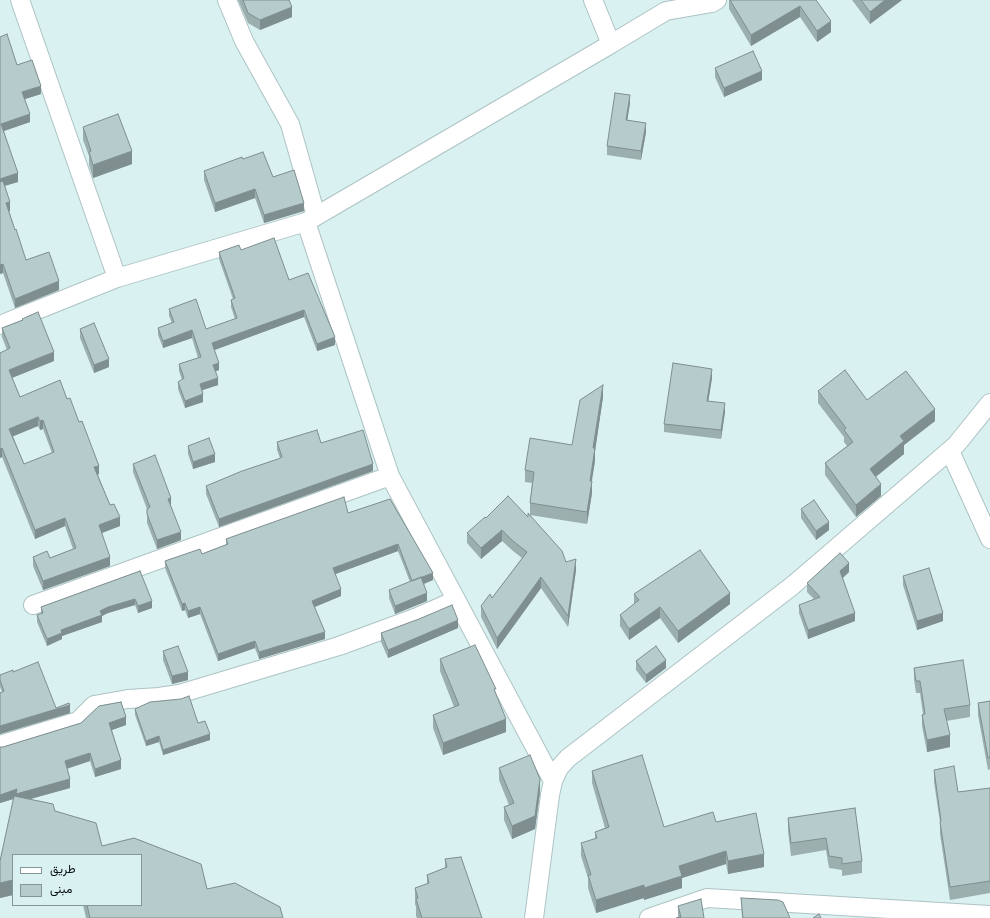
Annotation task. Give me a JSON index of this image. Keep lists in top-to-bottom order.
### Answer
{
  "legend": ["طريق", "مبنى"]
}
